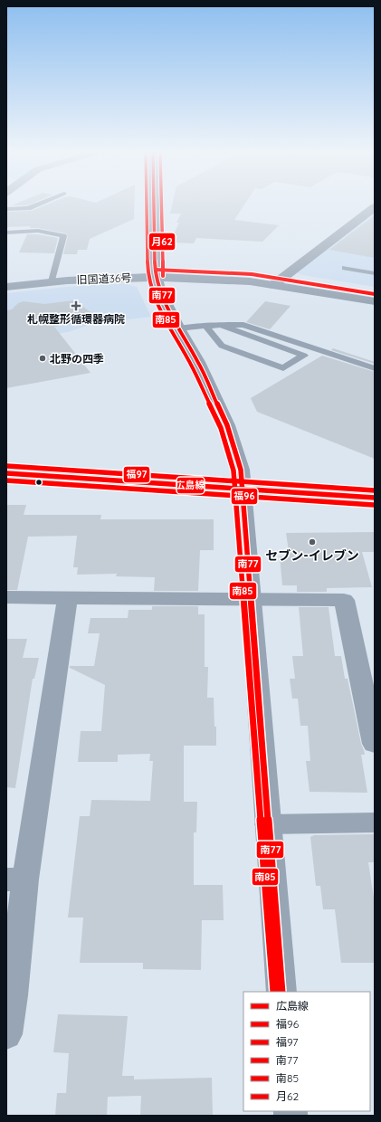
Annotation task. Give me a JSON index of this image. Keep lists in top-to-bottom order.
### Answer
{
  "streets": {
    "street": ["旧国道36号"]
  },
  "places": {
    "health": ["札幌整形循環器病院"],
    "other": ["北野の四季", "セブン-イレブン"]
  },
  "lines": [
    "transit line 南77",
    "transit line 南85",
    "transit line 月62",
    "transit line 福97",
    "transit line 広島線",
    "transit line 福96"
  ],
  "legend": [
    "広島線",
    "福96",
    "福97",
    "南77",
    "南85",
    "月62"
  ]
}
